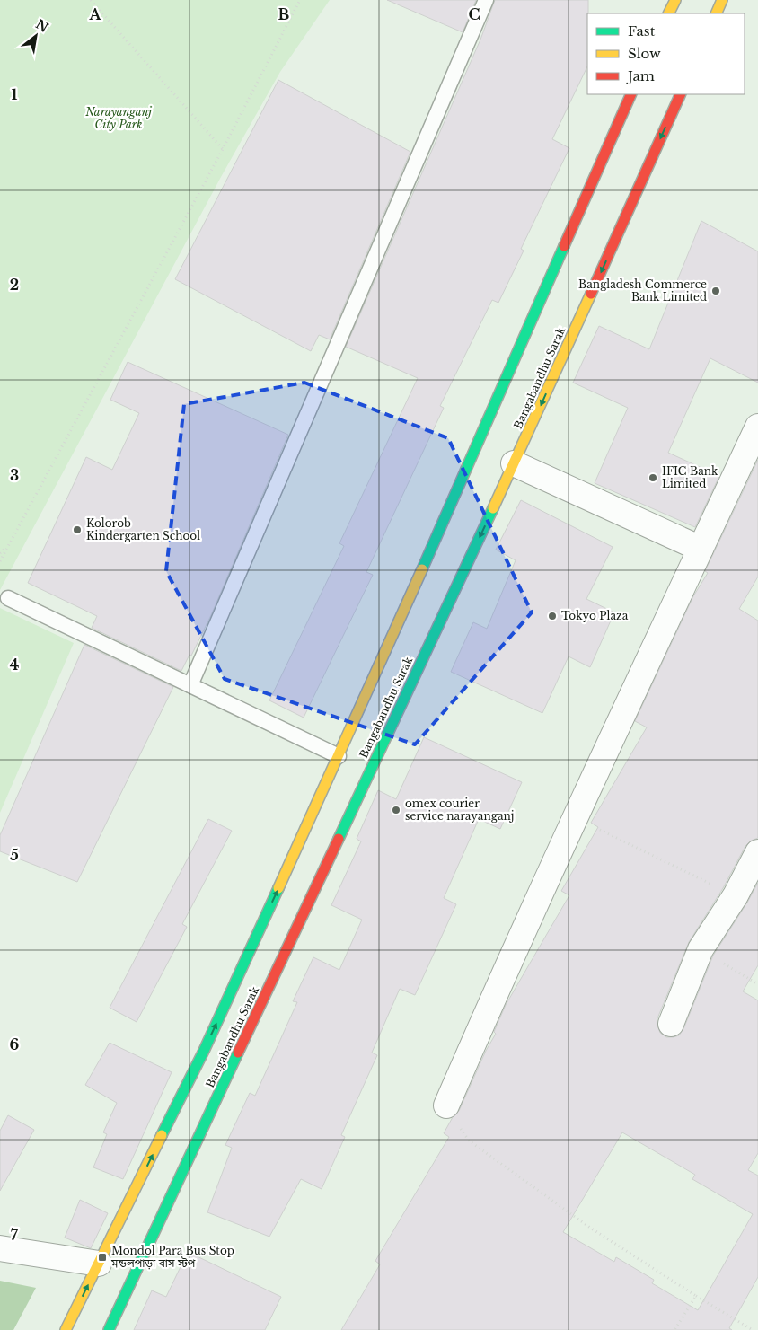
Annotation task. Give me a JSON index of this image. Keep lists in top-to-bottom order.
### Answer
{
  "streets": {
    "main road": ["Bangabandhu Sarak"]
  },
  "parks": ["Narayanganj City Park"],
  "places": {
    "other": [
      "Bangladesh Commerce Bank Limited",
      "IFIC Bank Limited",
      "Kolorob Kindergarten School",
      "Tokyo Plaza",
      "omex courier service narayanganj"
    ],
    "transit": ["Mondol Para Bus Stop মন্ডলপাড়া বাস স্টপ"]
  },
  "legend": ["Fast", "Slow", "Jam"],
  "north": "top right",
  "grid": {
    "columns": ["A", "B", "C"],
    "rows": [
      "1",
      "2",
      "3",
      "4",
      "5",
      "6",
      "7"
    ]
  }
}
